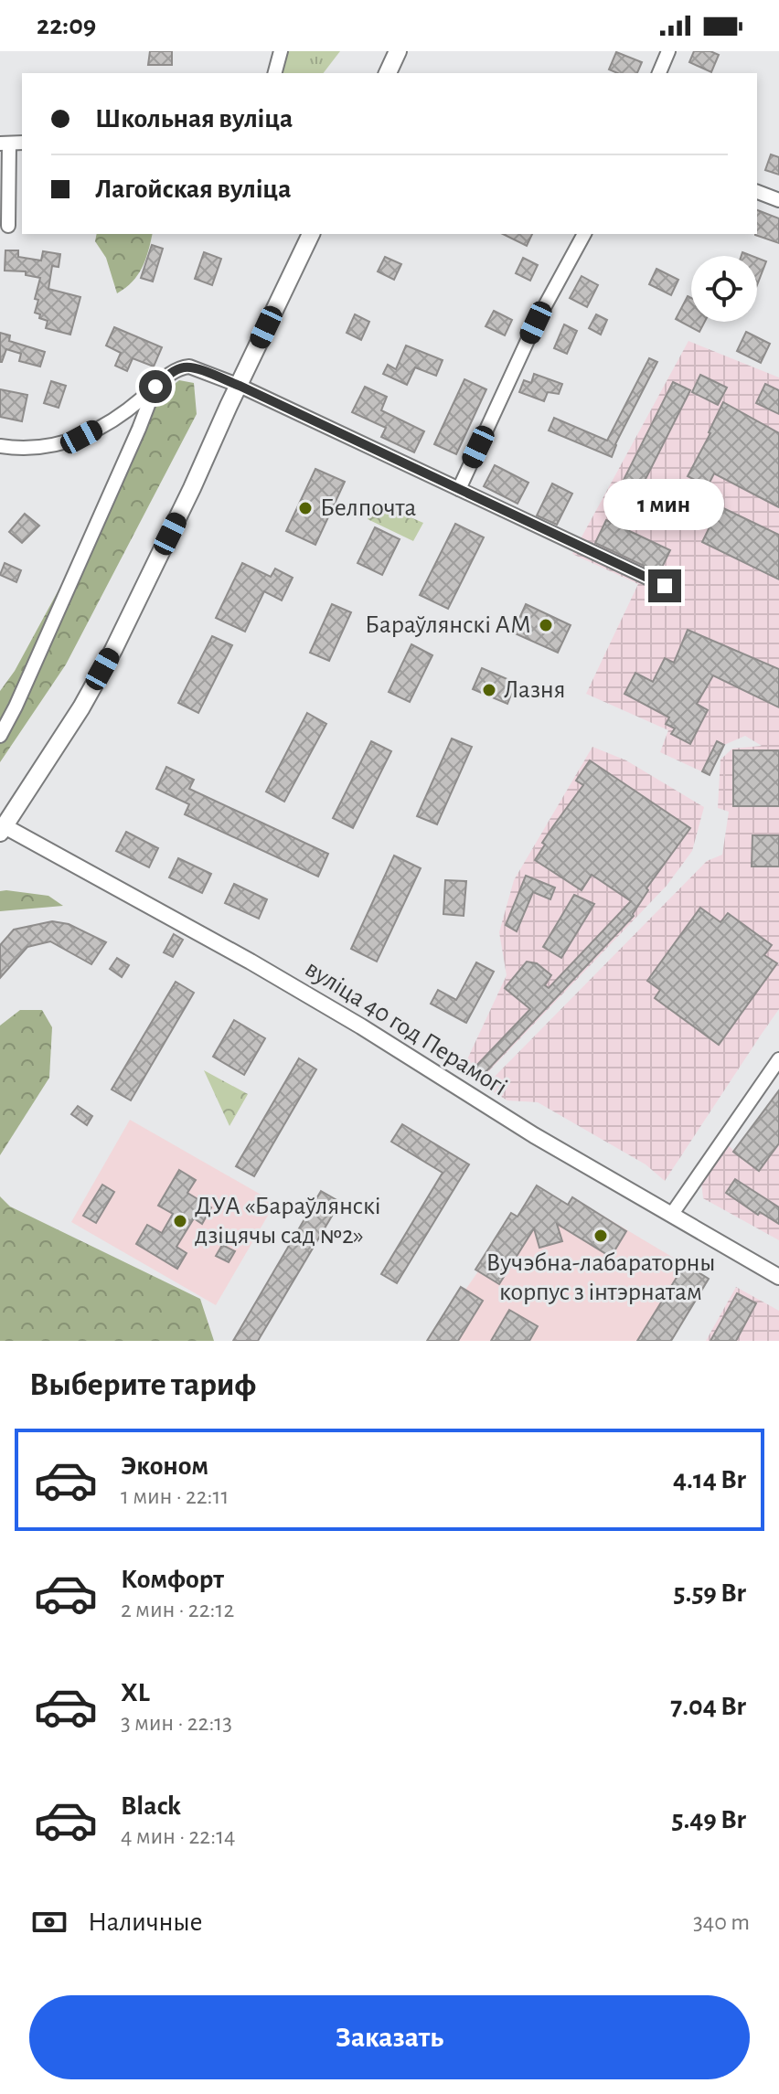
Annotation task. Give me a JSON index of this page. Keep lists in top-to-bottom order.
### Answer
{
  "streets": {
    "street": ["вуліца 40 год Перамогі"]
  },
  "places": [
    "Белпочта",
    "Бараўлянскі АМ",
    "Лазня",
    "ДУА «Бараўлянскі дзіцячы сад №2»",
    "Вучэбна-лабараторны корпус з інтэрнатам"
  ],
  "page": {
    "status": "22:09",
    "banner": ["Школьная вуліца", "Лагойская вуліца"],
    "bubble": "1 мин",
    "heading": "Выберите тариф",
    "list": [
      {
        "name": "Эконом",
        "note": "1 мин · 22:11",
        "value": "4.14 Br"
      },
      {
        "name": "Комфорт",
        "note": "2 мин · 22:12",
        "value": "5.59 Br"
      },
      {
        "name": "XL",
        "note": "3 мин · 22:13",
        "value": "7.04 Br"
      },
      {
        "name": "Black",
        "note": "4 мин · 22:14",
        "value": "5.49 Br"
      }
    ],
    "pay": ["Наличные", "340 m"],
    "buttons": "Заказать"
  }
}
